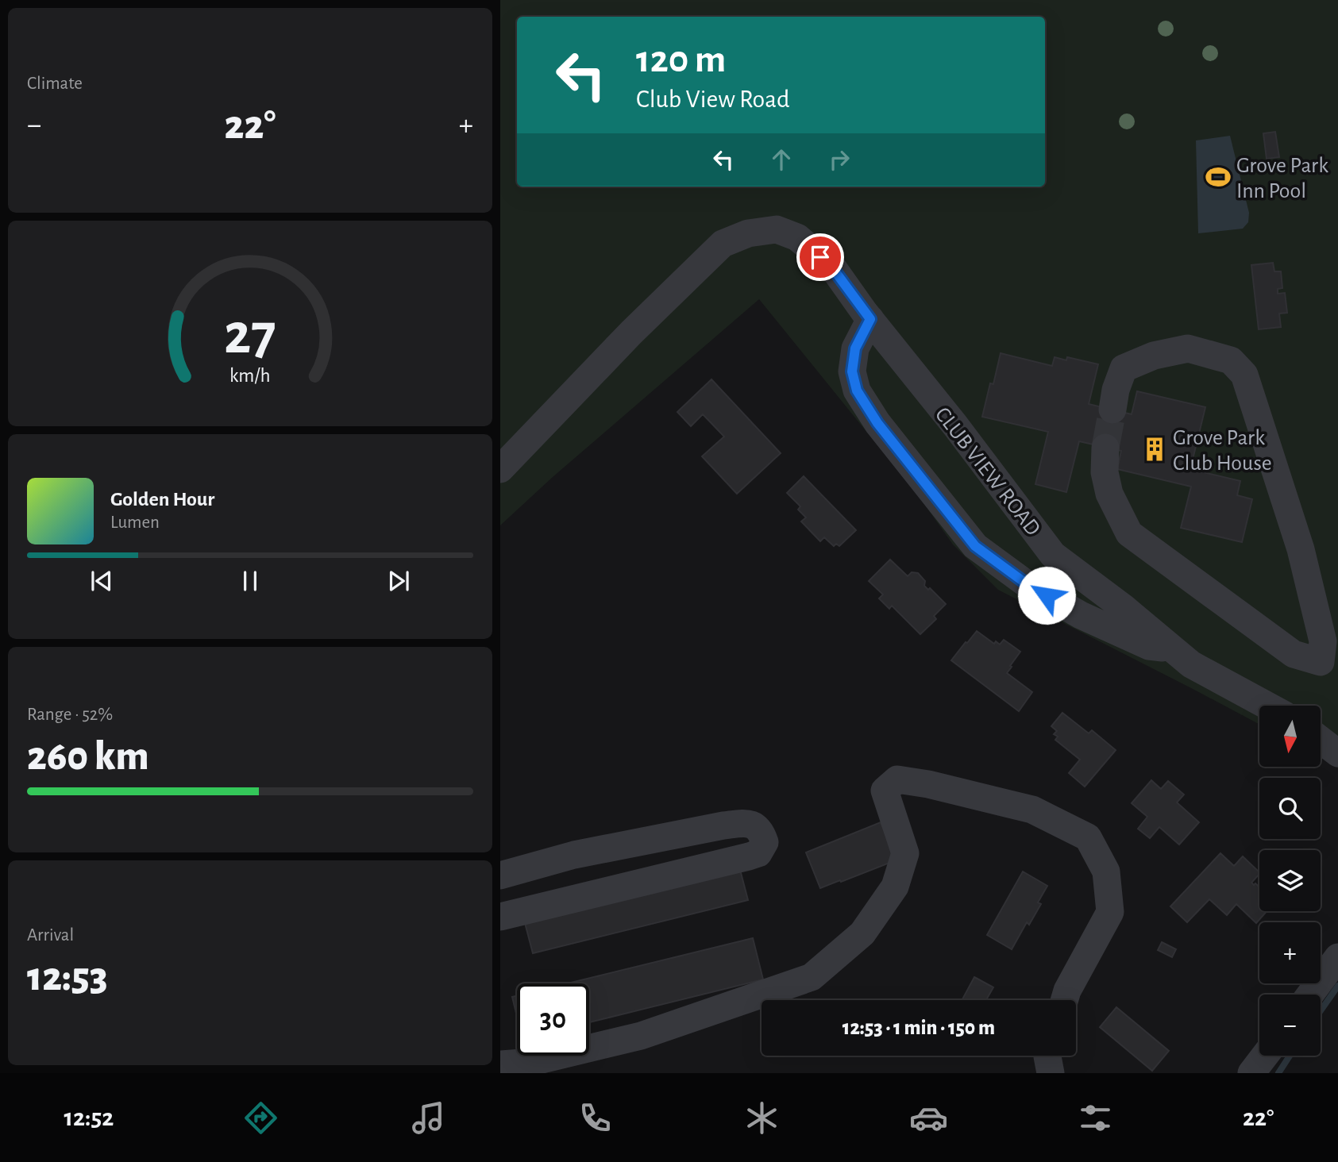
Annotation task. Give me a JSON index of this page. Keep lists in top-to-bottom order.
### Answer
{
  "streets": {
    "street": ["CLUB VIEW ROAD"]
  },
  "places": {
    "sports": ["Grove Park Inn Pool"],
    "building": ["Grove Park Club House"]
  },
  "north": "bottom",
  "page": {
    "tile": [
      "Climate",
      ["Range · 52%", "260 km"],
      ["Arrival", "12:53"]
    ],
    "turn": ["120 m", "Club View Road"],
    "heat": ["−", "22°", "+"],
    "song": ["Golden Hour", "Lumen"],
    "map_buttons": ["+", "−"],
    "limit": "30",
    "trip": "12:53 · 1 min · 150 m",
    "tabs": ["12:52", "22°"],
    "gauge": ["27", "km/h"]
  }
}
